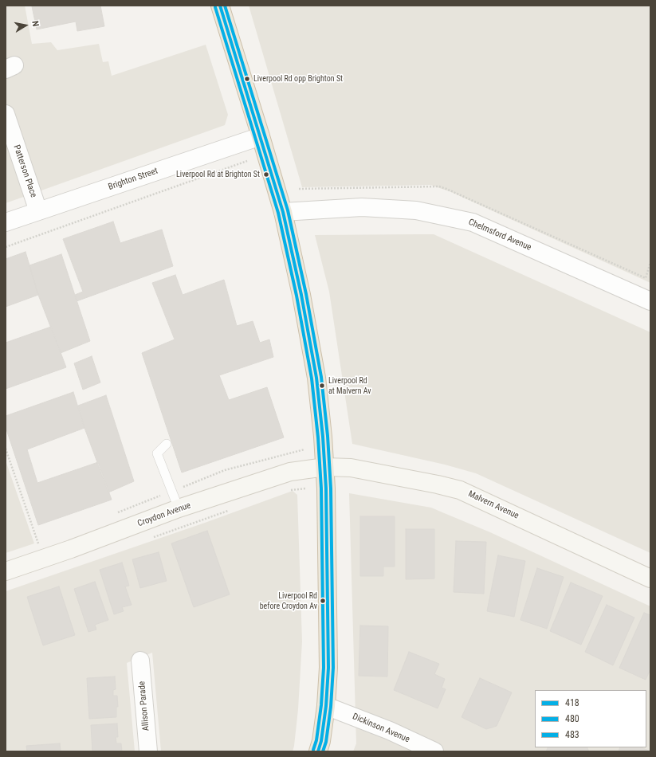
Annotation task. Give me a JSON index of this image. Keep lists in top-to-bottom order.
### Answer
{
  "streets": {
    "street": [
      "Patterson Place",
      "Brighton Street",
      "Chelmsford Avenue",
      "Malvern Avenue",
      "Croydon Avenue",
      "Allison Parade",
      "Dickinson Avenue"
    ]
  },
  "crossings": [
    ["Patterson Place", "Brighton Street"],
    ["Malvern Avenue", "Croydon Avenue"]
  ],
  "places": [
    "Liverpool Rd opp Brighton St",
    "Liverpool Rd at Brighton St",
    "Liverpool Rd at Malvern Av",
    "Liverpool Rd before Croydon Av"
  ],
  "lines": ["transit line 418", "transit line 483", "transit line 480"],
  "legend": ["418", "480", "483"],
  "north": "right"
}
